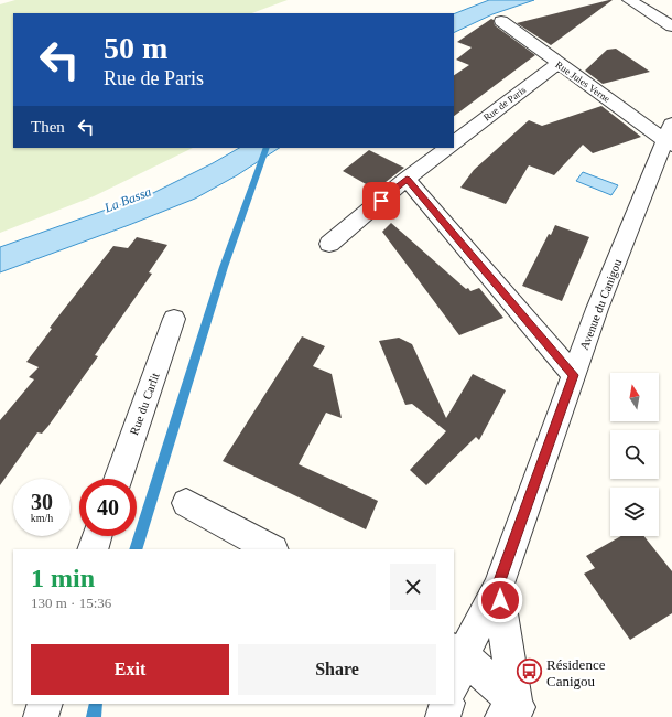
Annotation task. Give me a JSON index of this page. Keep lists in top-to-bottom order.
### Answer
{
  "streets": {
    "street": [
      "Rue Jules Verne",
      "Rue de Paris",
      "Avenue du Canigou",
      "Rue du Carlit"
    ]
  },
  "crossings": [
    ["Rue Jules Verne", "Rue de Paris"],
    ["Rue Jules Verne", "Avenue du Canigou"]
  ],
  "water": ["La Bassa"],
  "places": {
    "bus stop": ["Résidence Canigou"]
  },
  "north": "top",
  "page": {
    "turn": ["50 m", "Rue de Paris"],
    "then": "Then",
    "speed": "30 km/h",
    "limit": "40",
    "heading": ["1 min", "130 m · 15:36"],
    "buttons": ["Exit", "Share"]
  }
}
